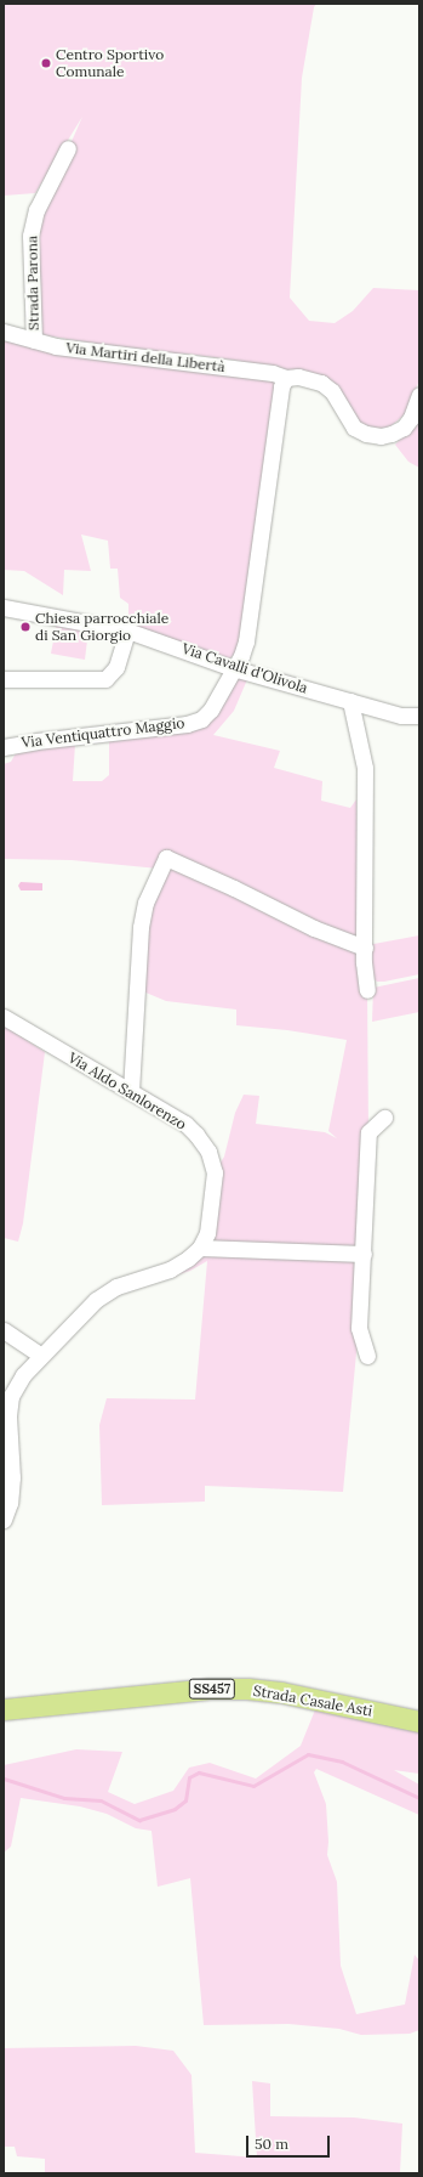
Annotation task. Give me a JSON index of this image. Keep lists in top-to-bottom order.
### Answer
{
  "streets": {
    "main road": ["SS457", "Strada Casale Asti"],
    "street": [
      "Strada Parona",
      "Via Martiri della Libertà",
      "Via Cavalli d'Olivola",
      "Via Ventiquattro Maggio",
      "Via Aldo Sanlorenzo"
    ]
  },
  "crossings": [
    ["Strada Parona", "Via Martiri della Libertà"],
    ["Via Cavalli d'Olivola", "Via Ventiquattro Maggio"]
  ],
  "places": ["Centro Sportivo Comunale", "Chiesa parrocchiale di San Giorgio"],
  "scale_bar": "50 m"
}
